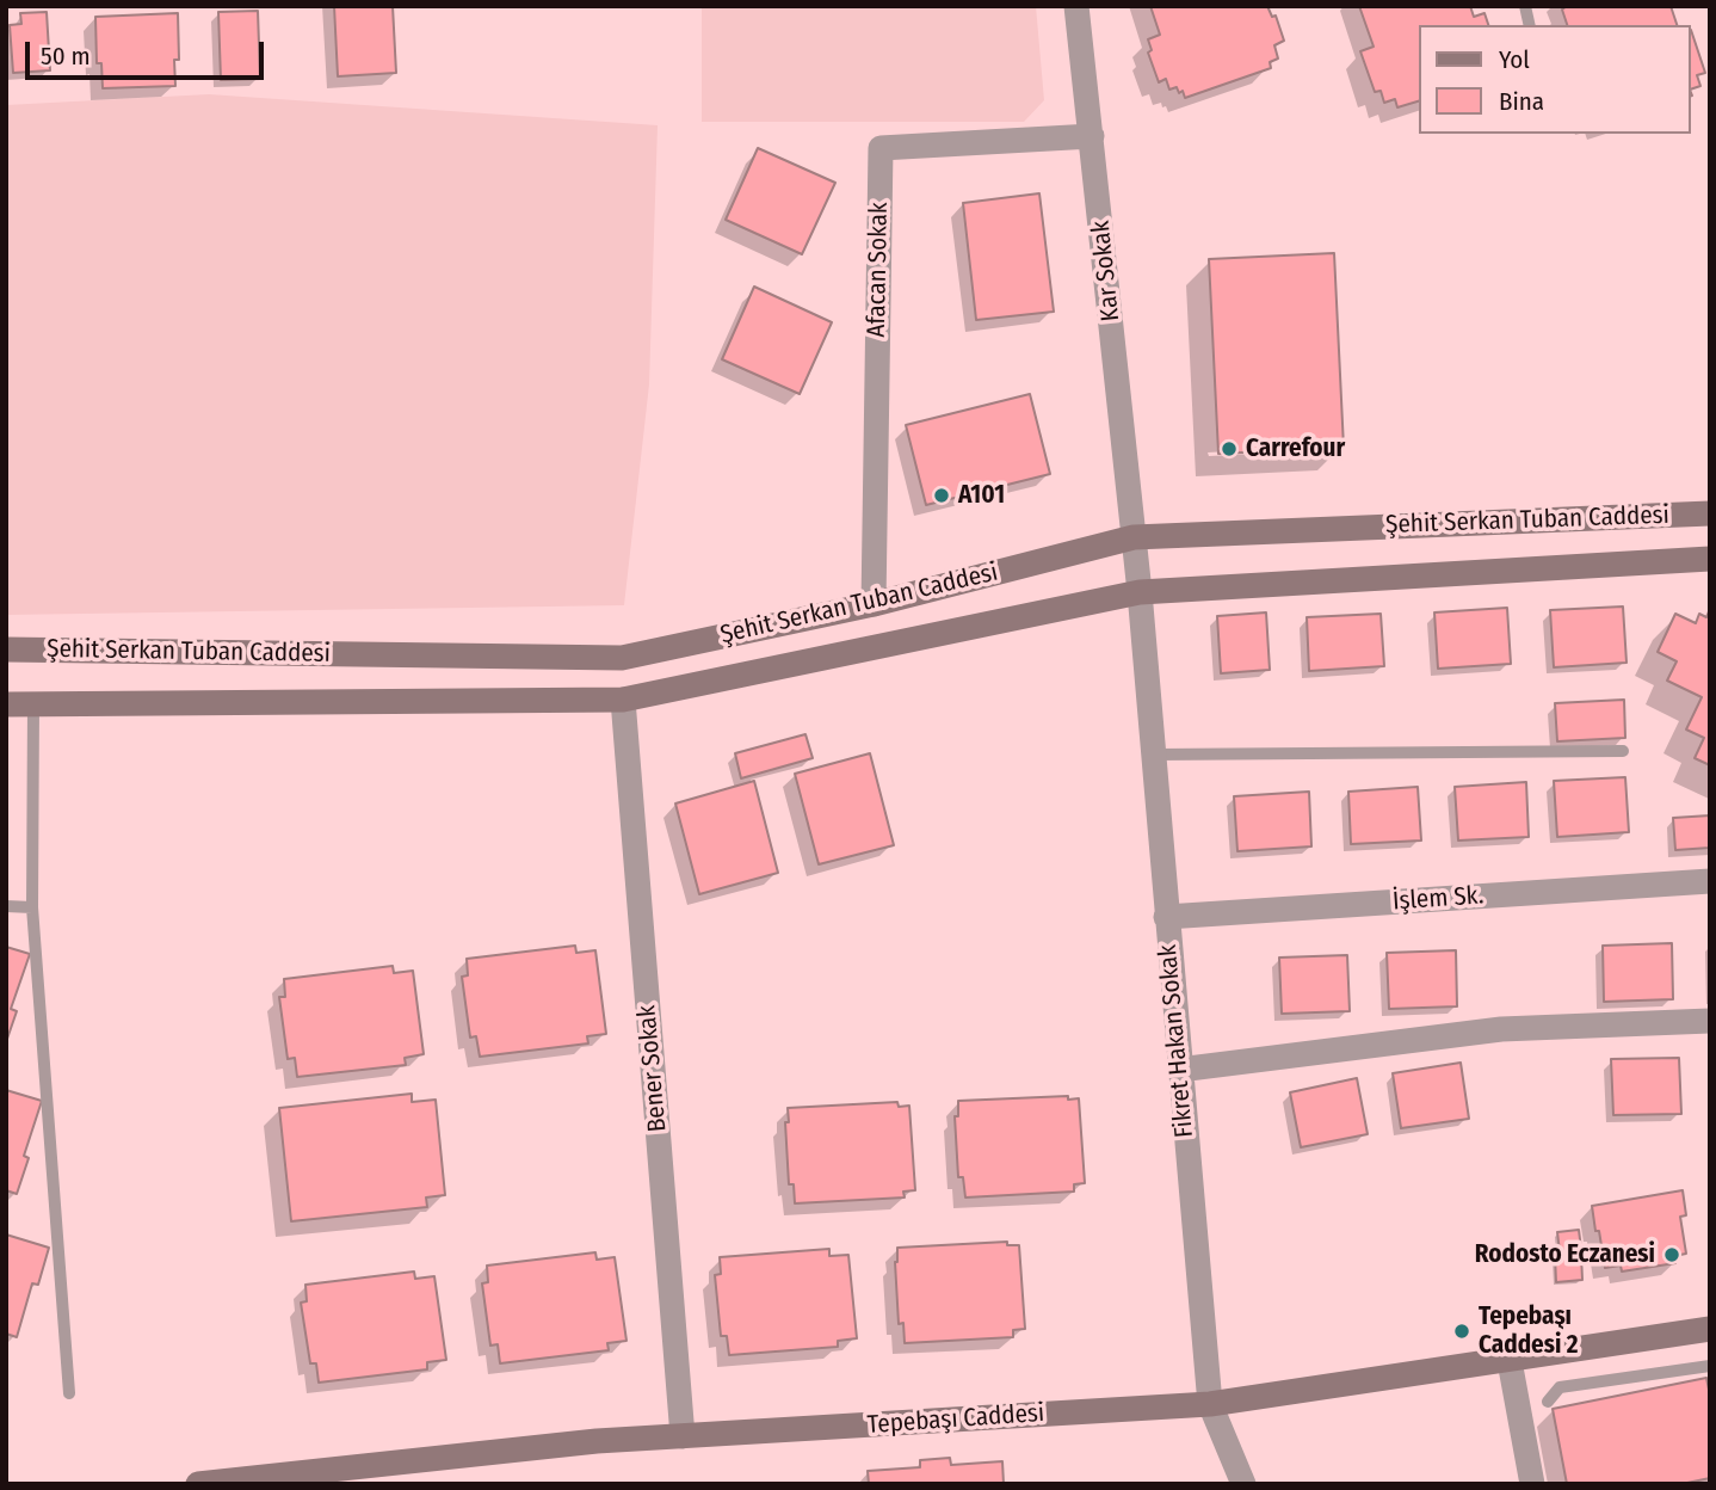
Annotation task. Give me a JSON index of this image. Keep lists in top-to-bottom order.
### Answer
{
  "streets": {
    "main road": ["Şehit Serkan Tuban Caddesi", "Tepebaşı Caddesi"],
    "street": [
      "Afacan Sokak",
      "Kar Sokak",
      "İşlem Sk.",
      "Fikret Hakan Sokak",
      "Bener Sokak"
    ]
  },
  "crossings": [
    ["Afacan Sokak", "Kar Sokak"],
    ["Afacan Sokak", "Şehit Serkan Tuban Caddesi"],
    ["Kar Sokak", "Şehit Serkan Tuban Caddesi"],
    ["Kar Sokak", "Fikret Hakan Sokak"],
    ["Şehit Serkan Tuban Caddesi", "Fikret Hakan Sokak"],
    ["Şehit Serkan Tuban Caddesi", "Bener Sokak"],
    ["İşlem Sk.", "Fikret Hakan Sokak"],
    ["Fikret Hakan Sokak", "Tepebaşı Caddesi"],
    ["Bener Sokak", "Tepebaşı Caddesi"]
  ],
  "places": [
    "Carrefour",
    "A101",
    "Rodosto Eczanesi",
    "Tepebaşı Caddesi 2"
  ],
  "legend": ["Yol", "Bina"],
  "scale_bar": "50 m"
}
